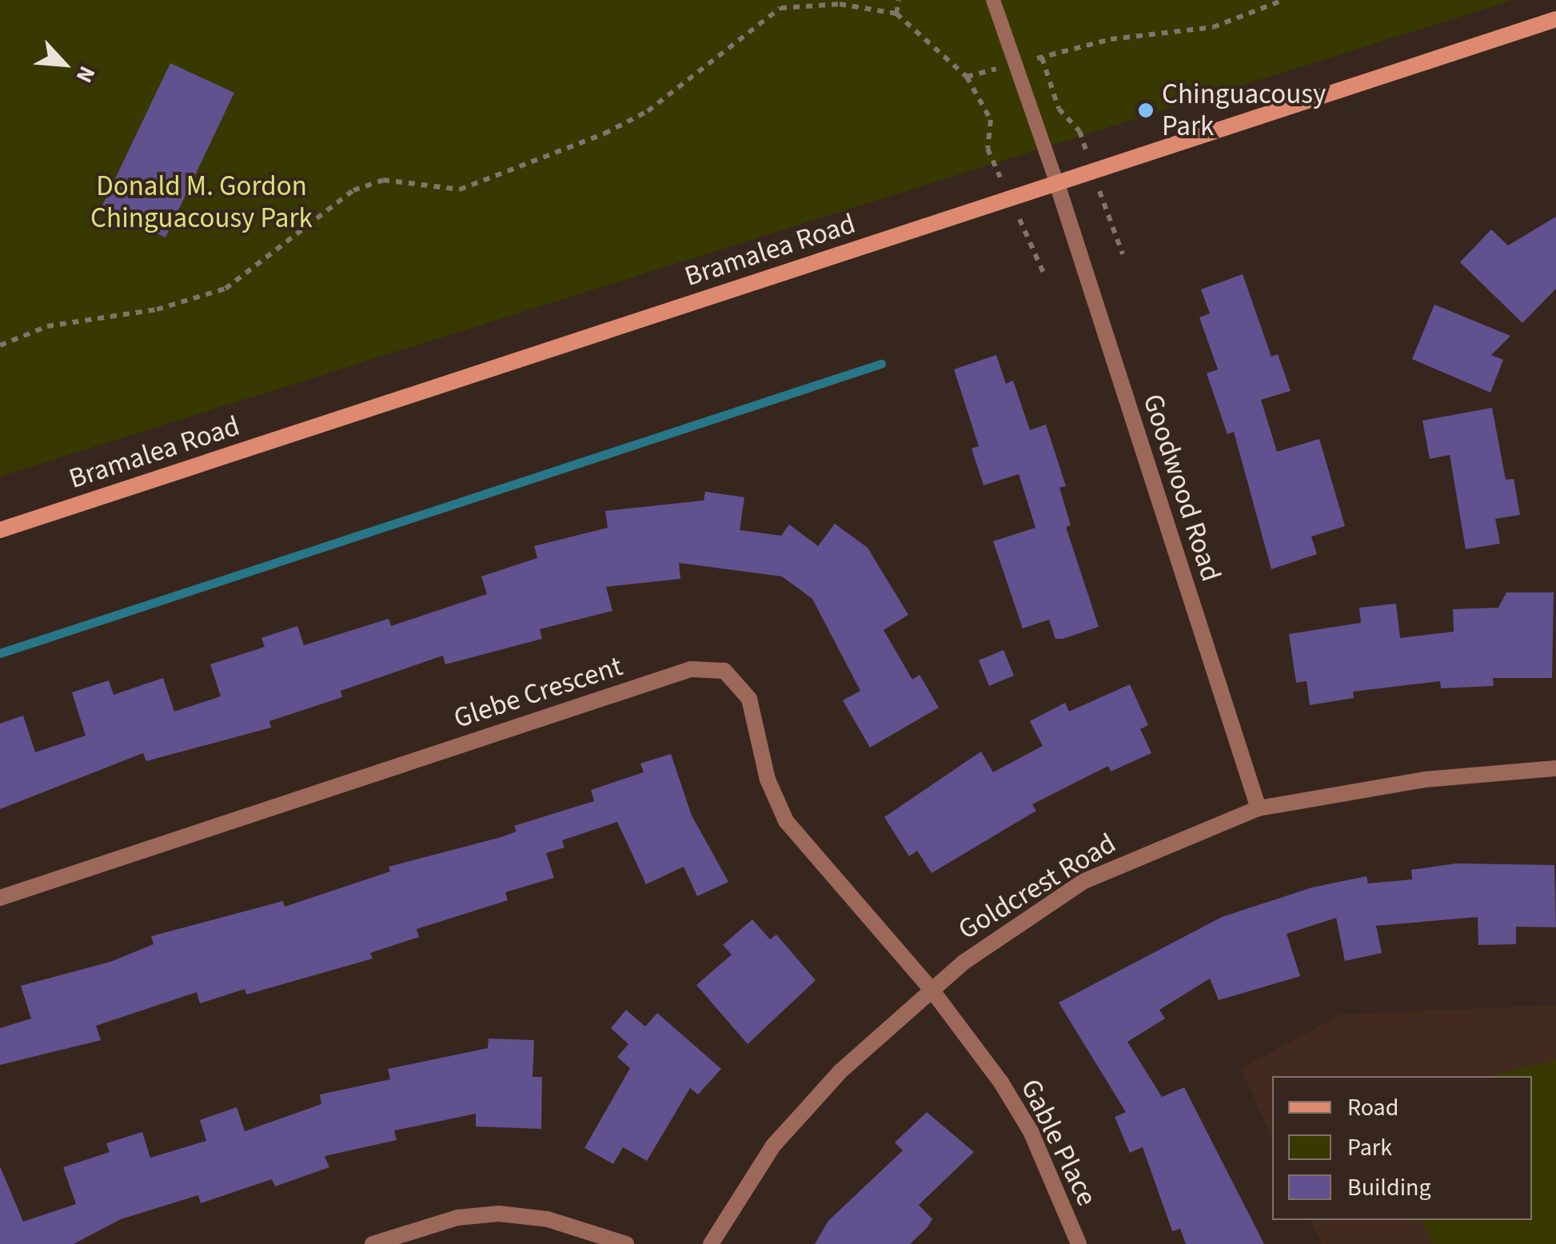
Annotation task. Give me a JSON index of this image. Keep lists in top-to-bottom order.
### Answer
{
  "streets": {
    "main road": ["Bramalea Road"],
    "street": [
      "Goodwood Road",
      "Glebe Crescent",
      "Goldcrest Road",
      "Gable Place"
    ]
  },
  "crossings": [
    ["Bramalea Road", "Goodwood Road"],
    ["Goodwood Road", "Goldcrest Road"],
    ["Glebe Crescent", "Goldcrest Road"],
    ["Glebe Crescent", "Gable Place"],
    ["Goldcrest Road", "Gable Place"]
  ],
  "parks": ["Donald M. Gordon Chinguacousy Park"],
  "places": ["Chinguacousy Park"],
  "legend": ["Road", "Park", "Building"],
  "north": "bottom right"
}
